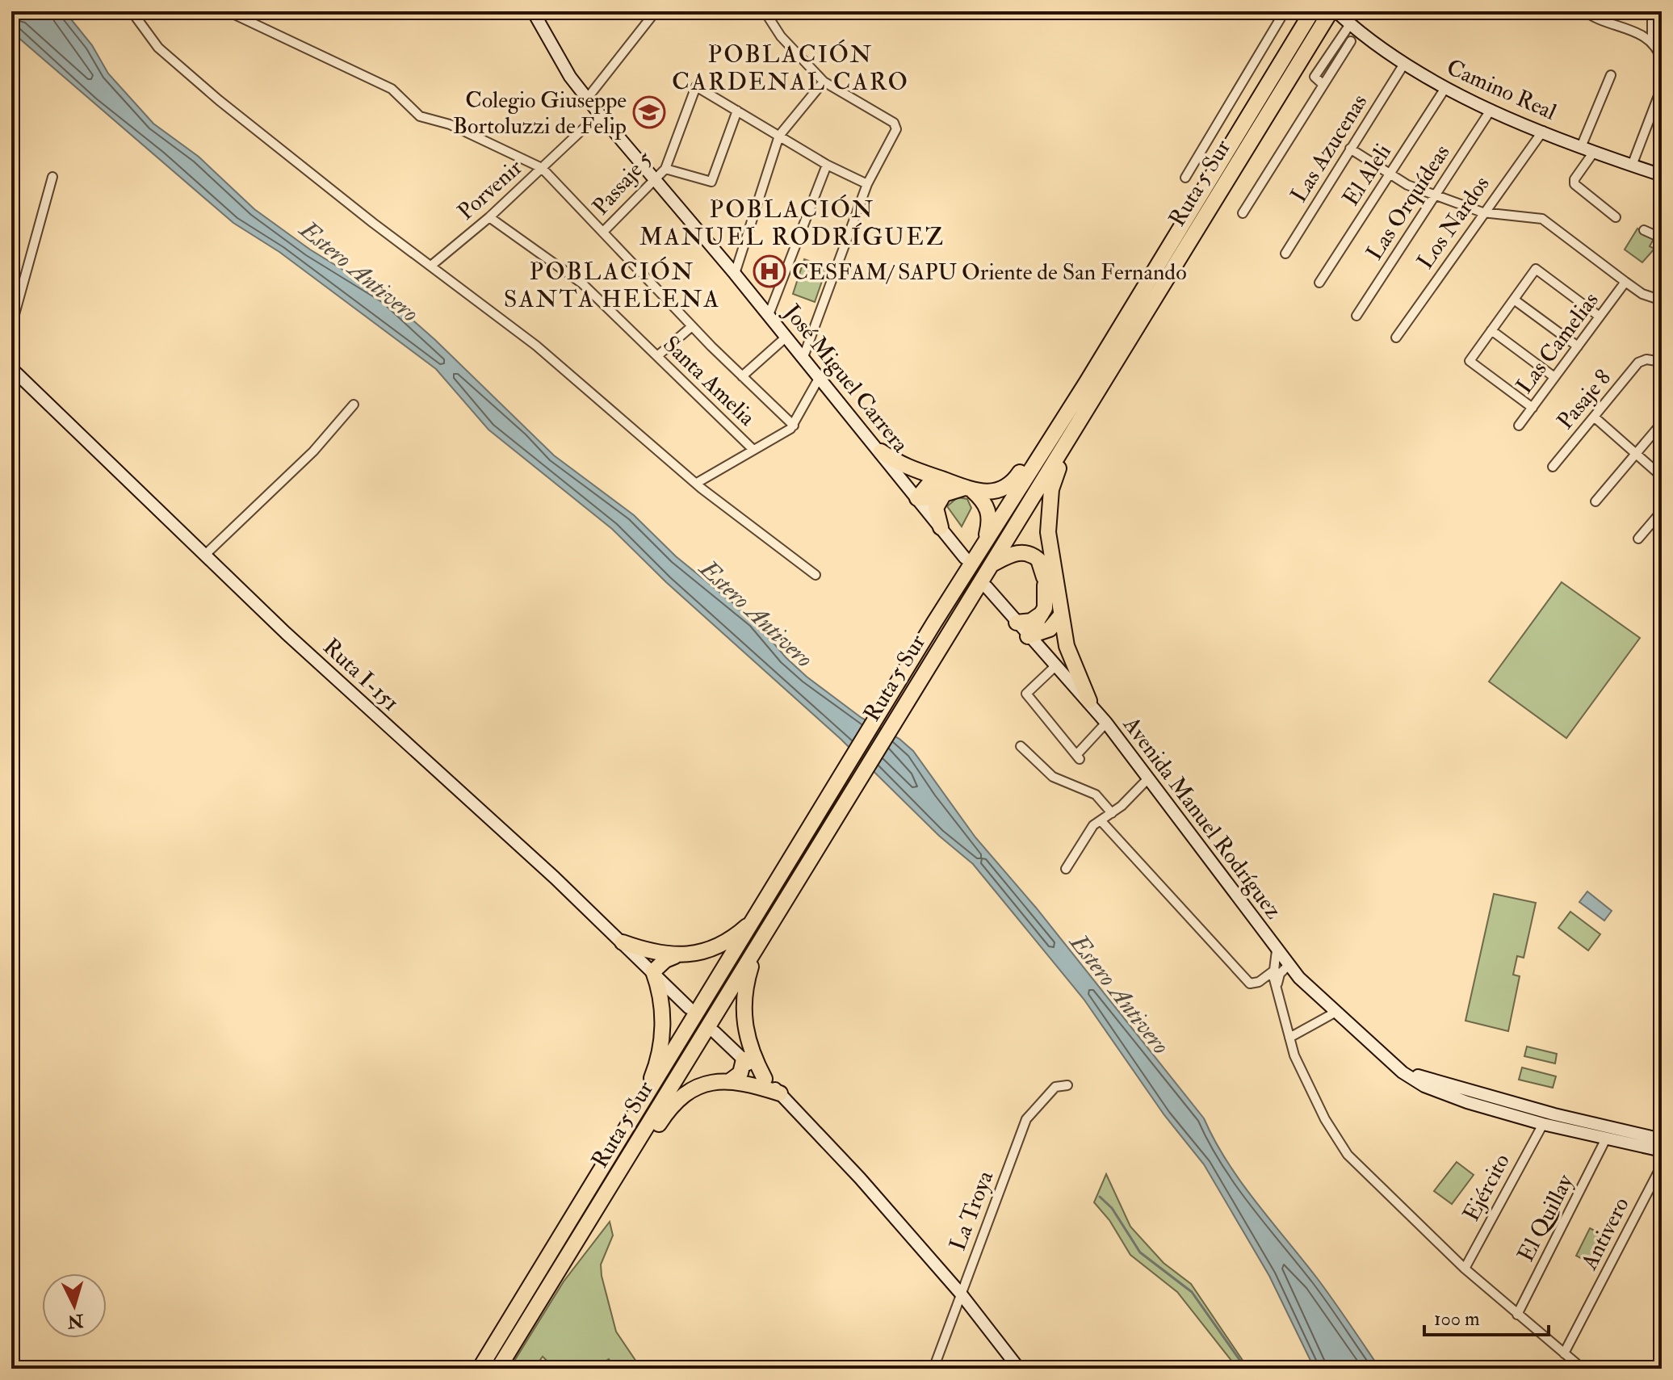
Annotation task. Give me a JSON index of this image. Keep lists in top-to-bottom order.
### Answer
{
  "streets": {
    "highway": ["Ruta 5 Sur"],
    "street": [
      "Camino Real",
      "Las Azucenas",
      "El Aleli",
      "Passaje 5",
      "Porvenir",
      "Las Orquídeas",
      "Los Nardos",
      "Las Camelias",
      "José Miguel Carrera",
      "Santa Amelia",
      "Pasaje 8",
      "Ruta I-151",
      "Avenida Manuel Rodríguez",
      "Ejército",
      "La Troya",
      "El Quillay",
      "Antivero"
    ]
  },
  "crossings": [
    ["Camino Real", "Las Azucenas"],
    ["Camino Real", "El Aleli"],
    ["Camino Real", "Ruta 5 Sur"],
    ["Camino Real", "Las Orquídeas"],
    ["Camino Real", "Los Nardos"],
    ["Passaje 5", "José Miguel Carrera"],
    ["Porvenir", "José Miguel Carrera"],
    ["Porvenir", "Santa Amelia"],
    ["Avenida Manuel Rodríguez", "Ejército"],
    ["Avenida Manuel Rodríguez", "El Quillay"]
  ],
  "districts": ["POBLACIÓN CARDENAL CARO", "POBLACIÓN MANUEL RODRÍGUEZ", "POBLACIÓN SANTA HELENA"],
  "water": ["Estero Antivero"],
  "places": {
    "school or university": ["Colegio Giuseppe Bortoluzzi de Felip"],
    "hospital": ["CESFAM/ SAPU Oriente de San Fernando"]
  },
  "scale_bar": "100 m",
  "north": "bottom"
}
